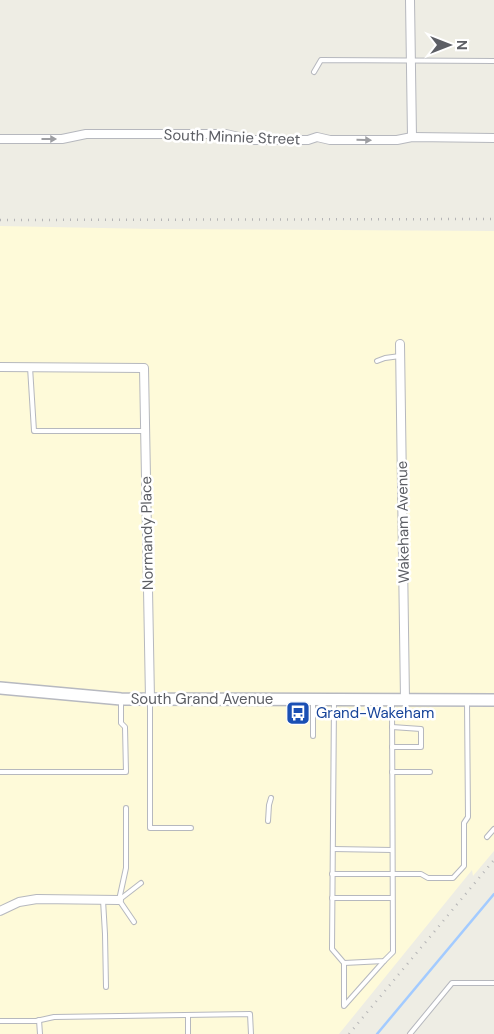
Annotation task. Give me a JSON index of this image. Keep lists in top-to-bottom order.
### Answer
{
  "streets": {
    "main road": ["South Grand Avenue"],
    "street": ["South Minnie Street", "Wakeham Avenue", "Normandy Place"]
  },
  "crossings": [
    ["Wakeham Avenue", "South Grand Avenue"],
    ["Normandy Place", "South Grand Avenue"]
  ],
  "one_way": ["South Minnie Street"],
  "places": {
    "bus stop": ["Grand-Wakeham"]
  },
  "north": "right"
}
